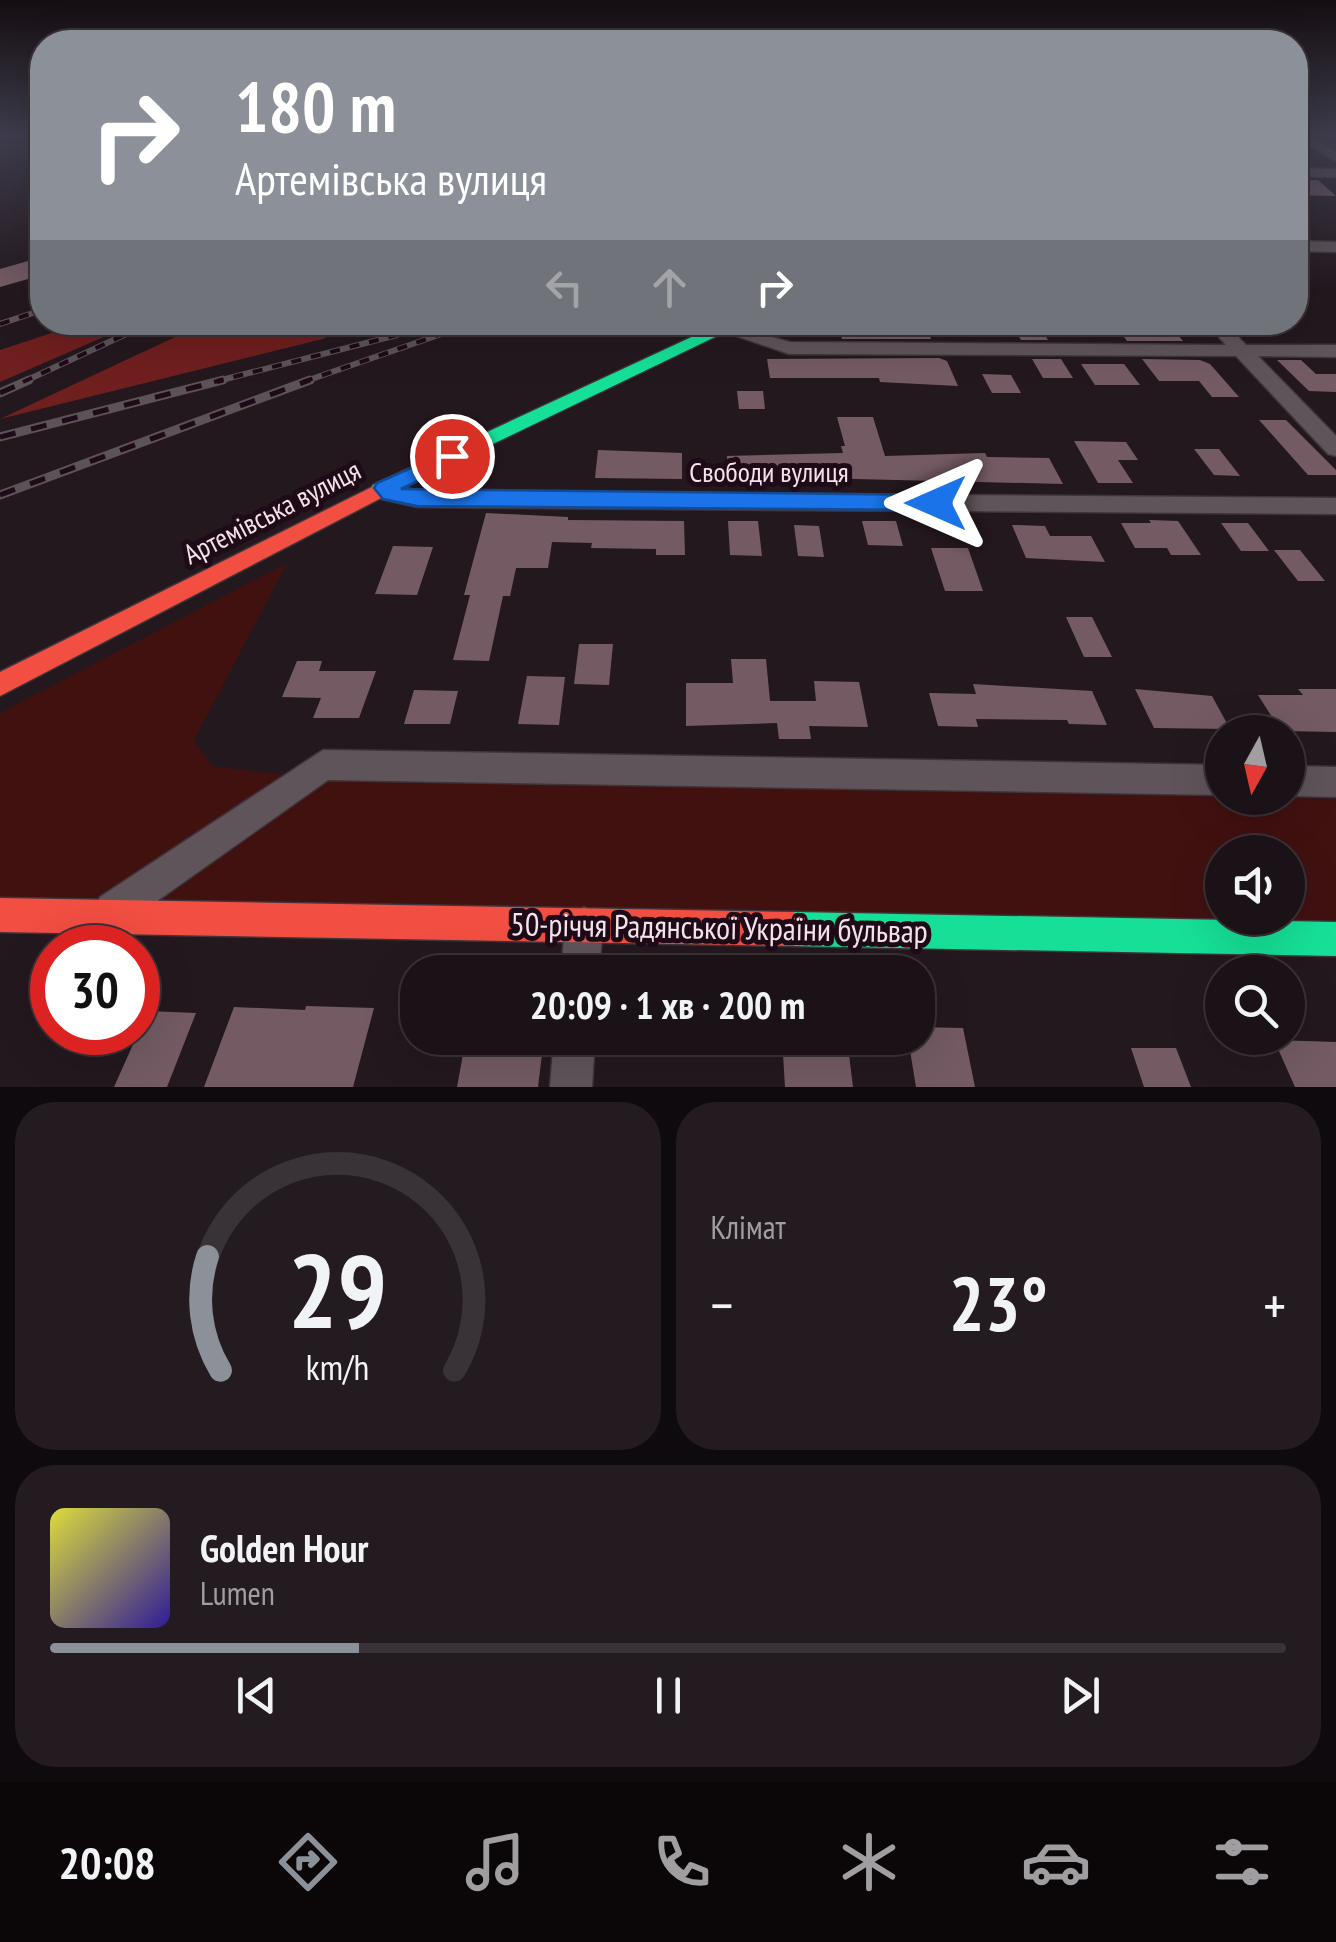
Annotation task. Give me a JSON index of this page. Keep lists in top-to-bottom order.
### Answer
{
  "streets": {
    "street": ["Свободи вулиця", "Артемівська вулиця", "50-річчя Радянської України бульвар"]
  },
  "crossings": [
    ["Свободи вулиця", "Артемівська вулиця"]
  ],
  "north": "bottom",
  "page": {
    "turn": ["180 m", "Артемівська вулиця"],
    "limit": "30",
    "trip": "20:09 · 1 хв · 200 m",
    "tile": "Клімат",
    "heat": ["−", "23°", "+"],
    "song": ["Golden Hour", "Lumen"],
    "tabs": "20:08",
    "gauge": ["29", "km/h"]
  }
}
